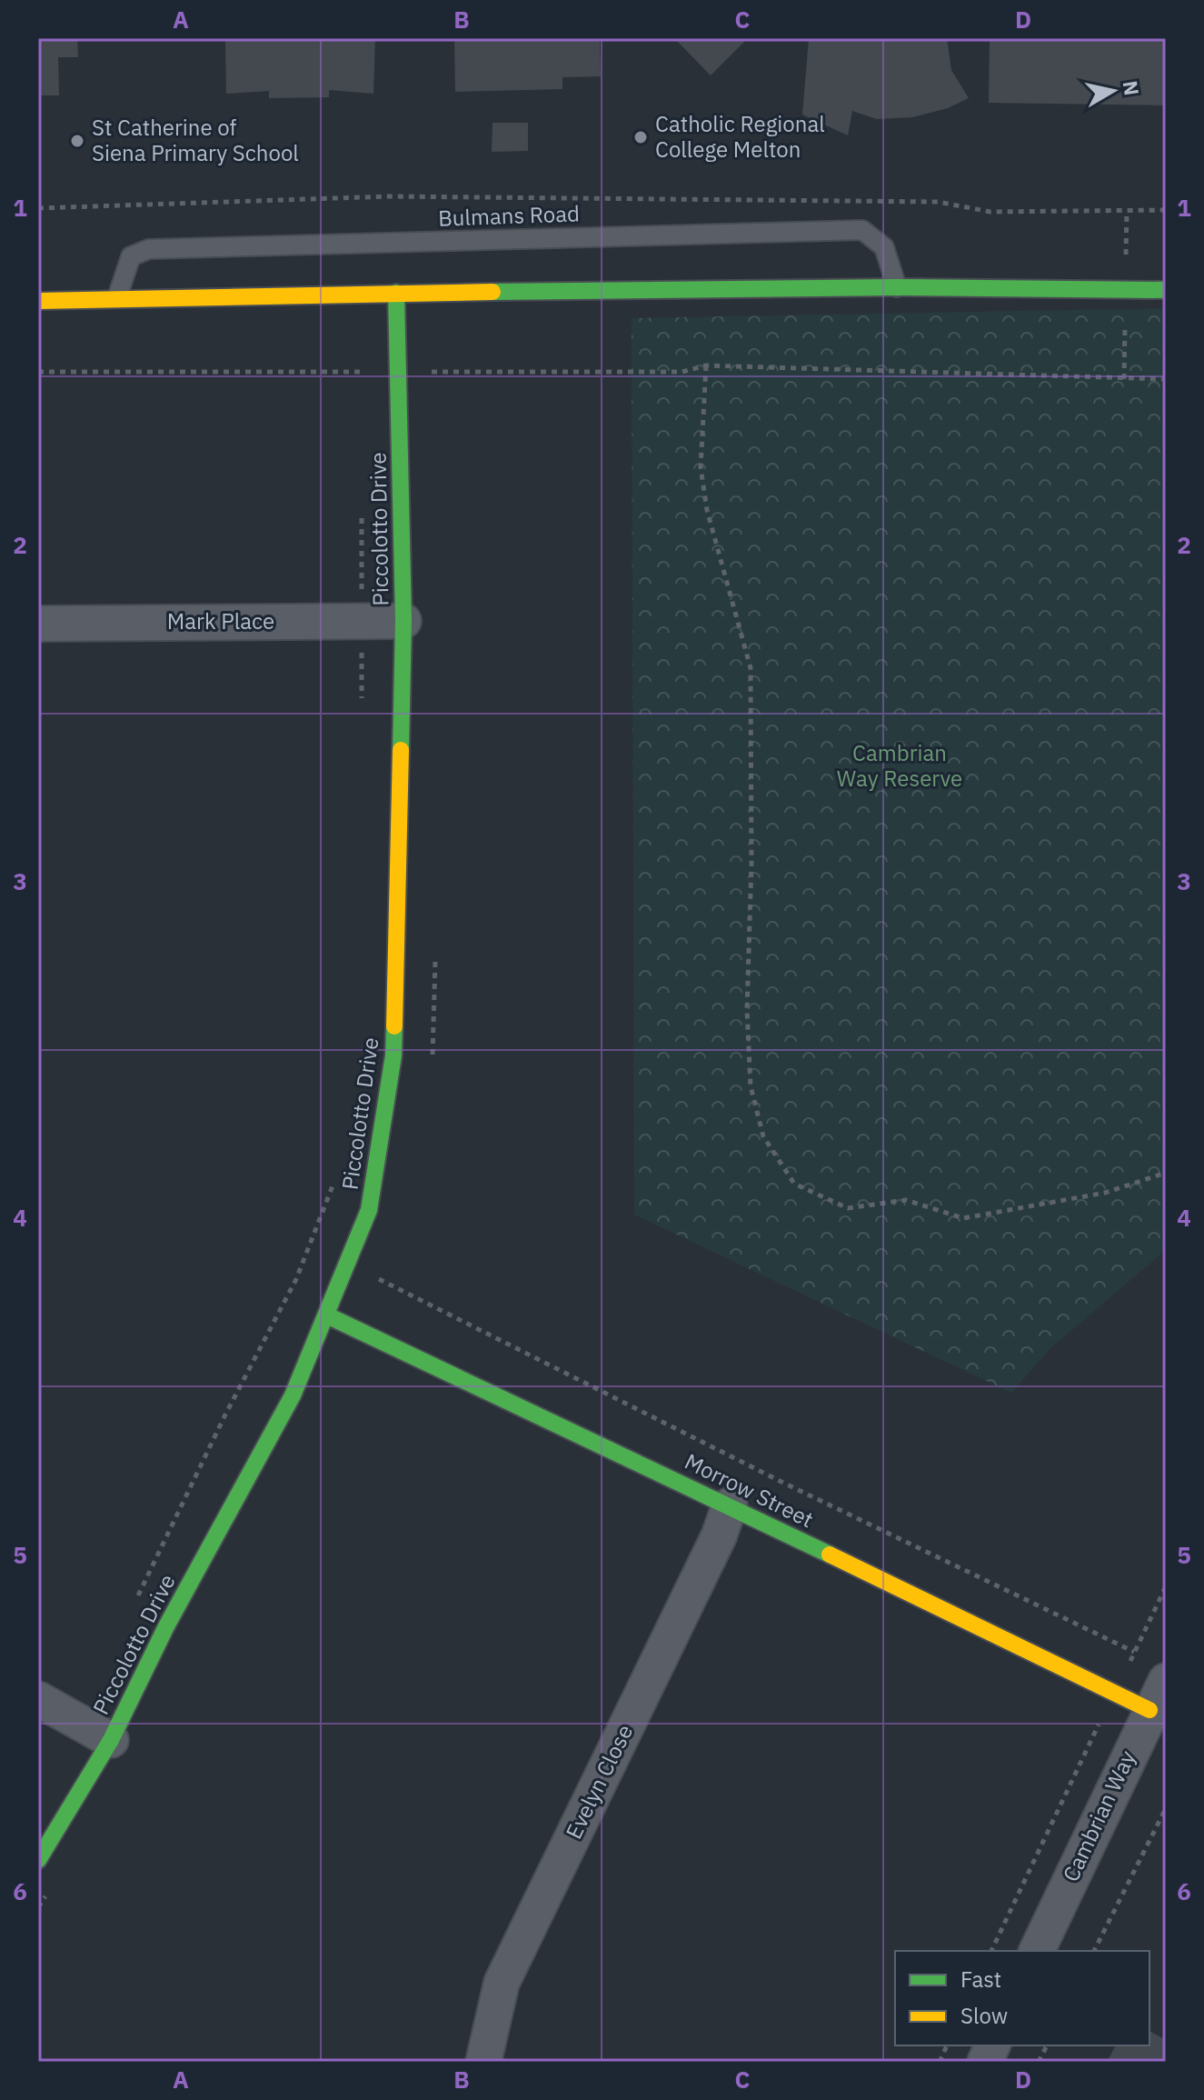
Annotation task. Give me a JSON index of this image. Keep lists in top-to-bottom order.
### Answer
{
  "streets": {
    "street": [
      "Piccolotto Drive",
      "Mark Place",
      "Morrow Street",
      "Evelyn Close",
      "Cambrian Way"
    ],
    "lane": ["Bulmans Road"]
  },
  "crossings": [
    ["Piccolotto Drive", "Mark Place"],
    ["Piccolotto Drive", "Morrow Street"],
    ["Morrow Street", "Evelyn Close"],
    ["Morrow Street", "Cambrian Way"]
  ],
  "parks": ["Cambrian Way Reserve"],
  "places": ["Catholic Regional College Melton", "St Catherine of Siena Primary School"],
  "legend": ["Fast", "Slow"],
  "north": "right",
  "grid": {
    "columns": [
      "A",
      "B",
      "C",
      "D"
    ],
    "rows": [
      "1",
      "2",
      "3",
      "4",
      "5",
      "6"
    ]
  }
}
